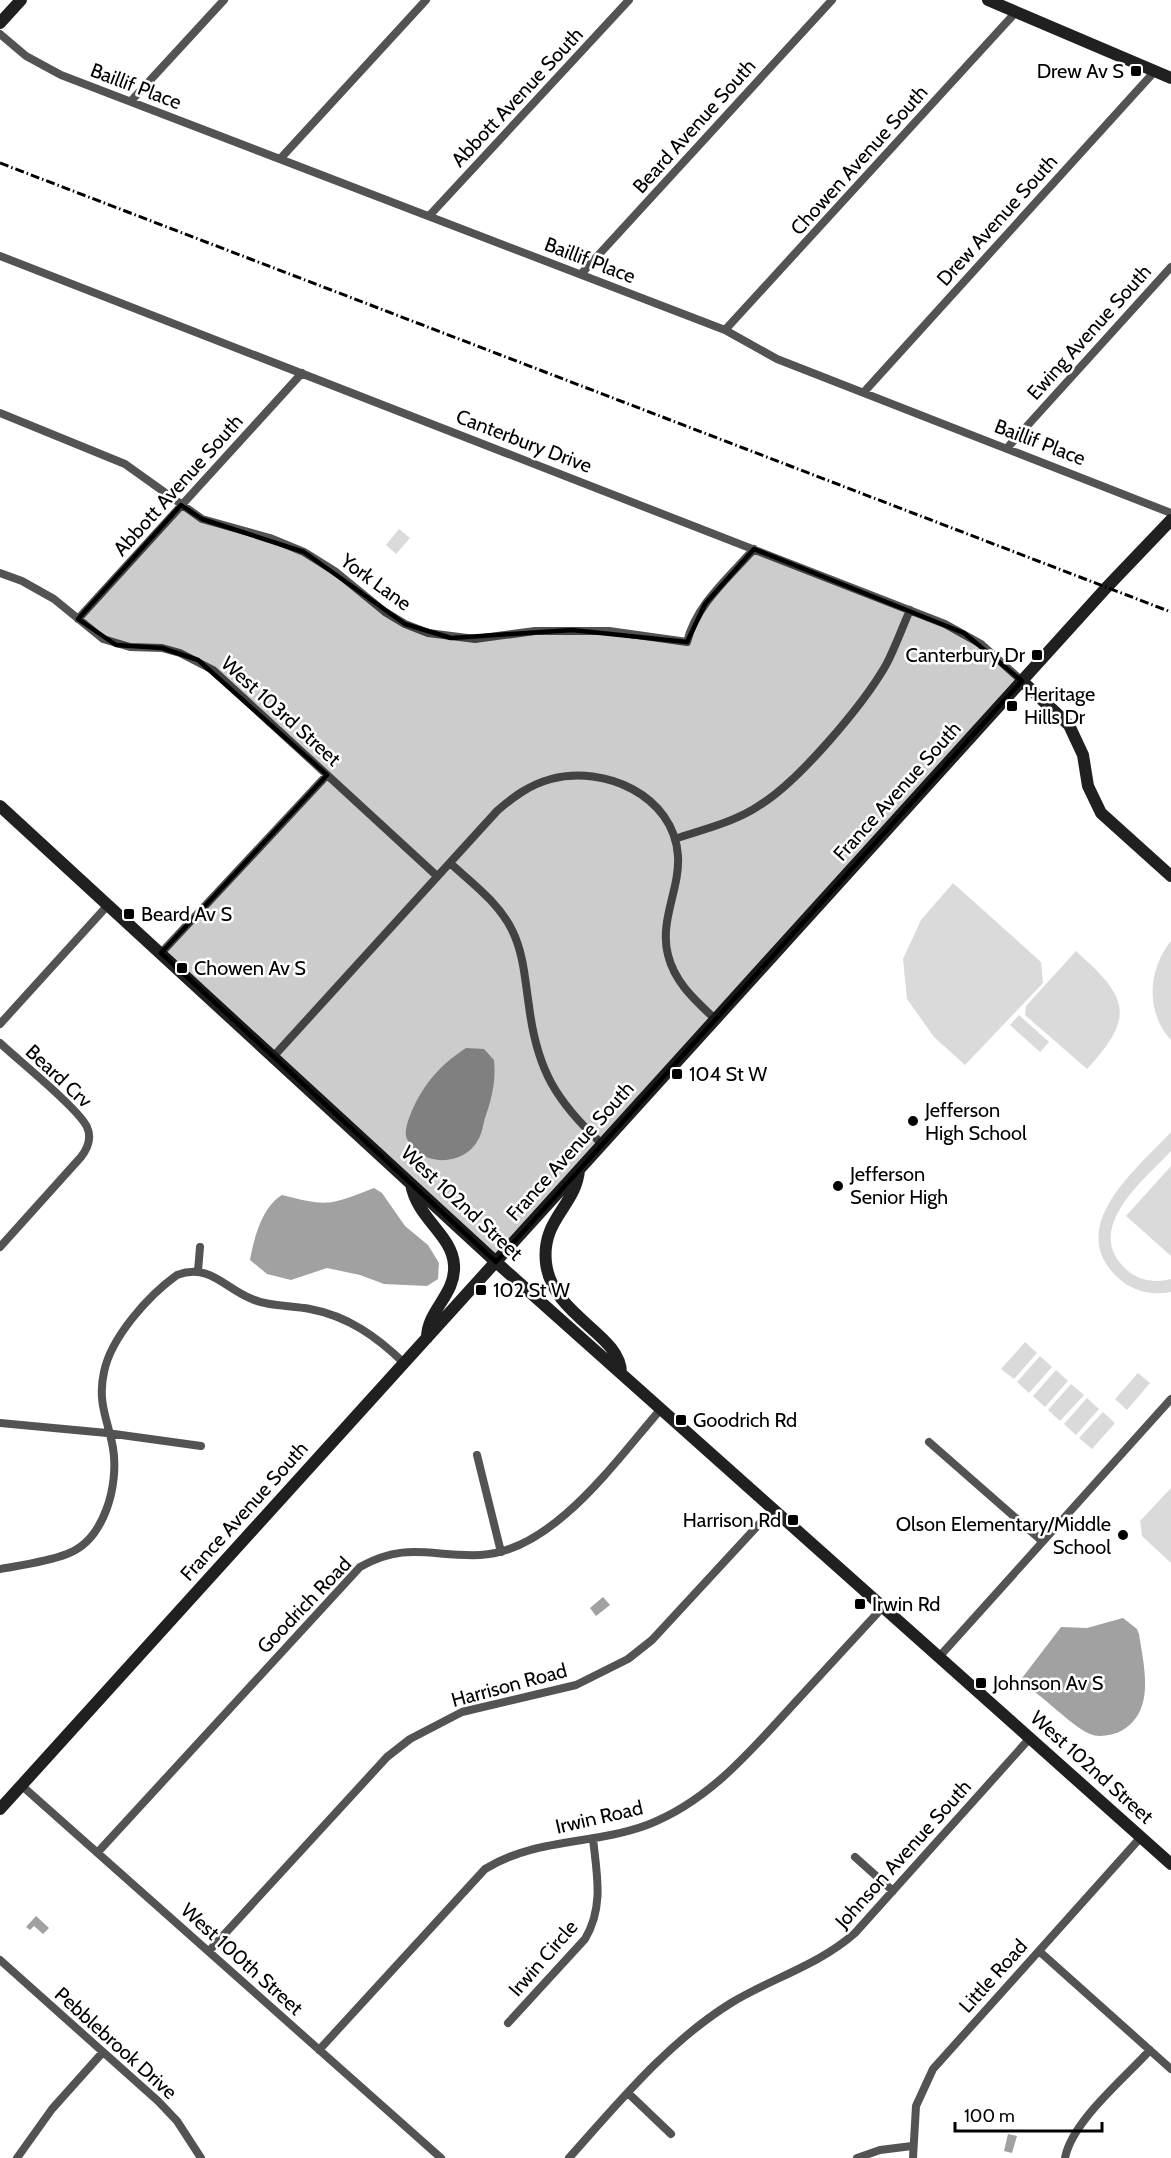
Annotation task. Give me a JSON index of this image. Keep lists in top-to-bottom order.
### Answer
{
  "streets": {
    "main road": ["France Avenue South", "West 102nd Street"],
    "street": [
      "Baillif Place",
      "Abbott Avenue South",
      "Beard Avenue South",
      "Chowen Avenue South",
      "Drew Avenue South",
      "Ewing Avenue South",
      "Canterbury Drive",
      "York Lane",
      "West 103rd Street",
      "Beard Crv",
      "Goodrich Road",
      "Harrison Road",
      "Irwin Road",
      "Johnson Avenue South",
      "Irwin Circle",
      "West 100th Street",
      "Little Road",
      "Pebblebrook Drive"
    ]
  },
  "crossings": [
    ["Baillif Place", "Abbott Avenue South"],
    ["Baillif Place", "Beard Avenue South"],
    ["Baillif Place", "Chowen Avenue South"],
    ["Baillif Place", "Drew Avenue South"],
    ["Baillif Place", "Ewing Avenue South"],
    ["Abbott Avenue South", "Canterbury Drive"],
    ["Abbott Avenue South", "York Lane"],
    ["Abbott Avenue South", "West 103rd Street"],
    ["Canterbury Drive", "York Lane"],
    ["Canterbury Drive", "France Avenue South"],
    ["France Avenue South", "West 102nd Street"],
    ["France Avenue South", "West 100th Street"],
    ["West 102nd Street", "Goodrich Road"],
    ["West 102nd Street", "Harrison Road"],
    ["West 102nd Street", "Irwin Road"],
    ["West 102nd Street", "Johnson Avenue South"],
    ["West 102nd Street", "Little Road"],
    ["Goodrich Road", "West 100th Street"],
    ["Harrison Road", "West 100th Street"],
    ["Irwin Road", "Irwin Circle"],
    ["Irwin Road", "West 100th Street"]
  ],
  "places": {
    "transit": [
      "Drew Av S",
      "Canterbury Dr",
      "Heritage Hills Dr",
      "Beard Av S",
      "Chowen Av S",
      "104 St W",
      "102 St W",
      "Goodrich Rd",
      "Harrison Rd",
      "Irwin Rd",
      "Johnson Av S"
    ],
    "other": ["Jefferson High School", "Jefferson Senior High", "Olson Elementary/Middle School"]
  },
  "scale_bar": "100 m"
}
